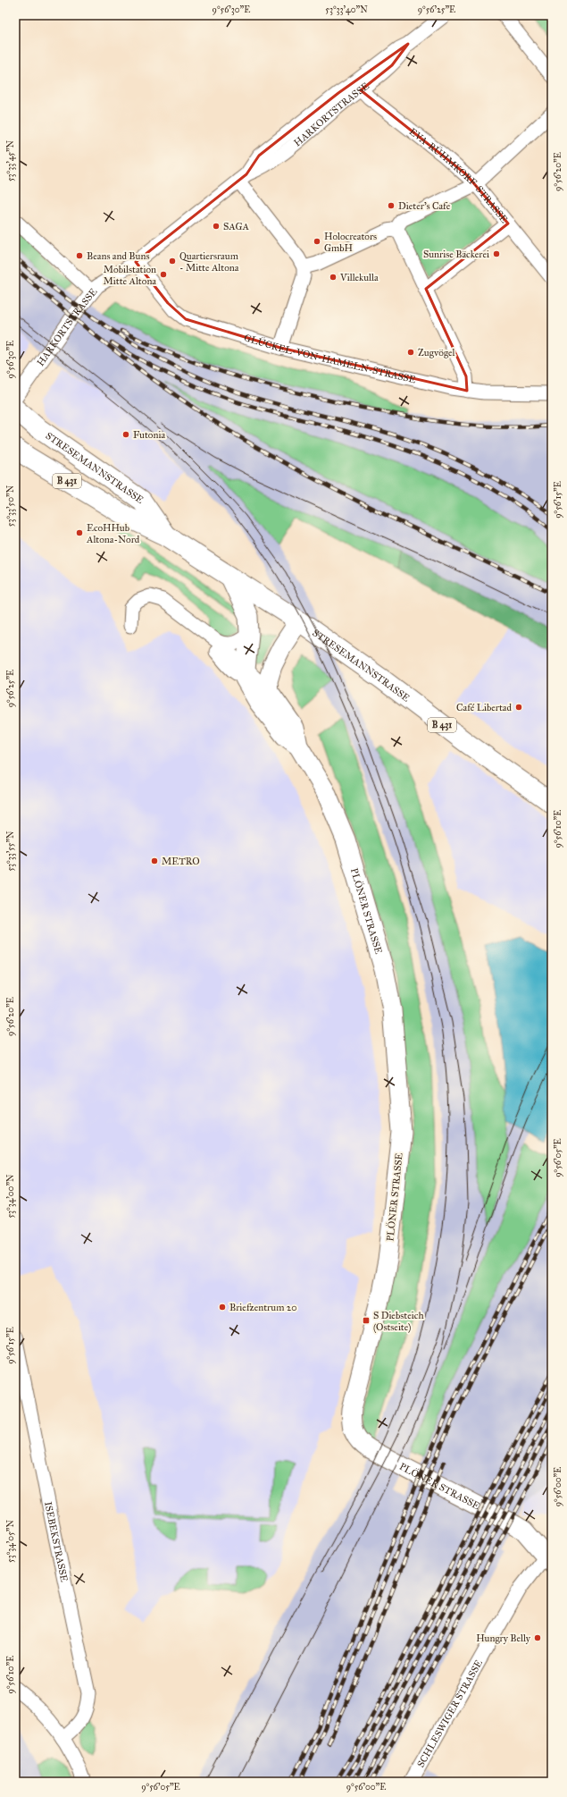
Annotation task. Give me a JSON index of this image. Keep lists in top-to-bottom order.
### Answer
{
  "streets": {
    "main road": ["STRESEMANNSTRASSE", "B 431"],
    "street": [
      "HARKORTSTRASSE",
      "EVA-RÜHMKORF-STRASSE",
      "GLÜCKEL-VON-HAMELN-STRASSE",
      "PLÖNER STRASSE",
      "ISEBEKSTRASSE",
      "SCHLESWIGER STRASSE"
    ]
  },
  "crossings": [
    ["HARKORTSTRASSE", "EVA-RÜHMKORF-STRASSE"],
    ["HARKORTSTRASSE", "GLÜCKEL-VON-HAMELN-STRASSE"],
    ["PLÖNER STRASSE", "SCHLESWIGER STRASSE"]
  ],
  "places": {
    "other": [
      "Dieter's Cafe",
      "SAGA",
      "Holocreators GmbH",
      "Sunrise Bäckerei",
      "Beans and Buns",
      "Quartiersraum - Mitte Altona",
      "Mobilstation Mitte Altona",
      "Villekulla",
      "Zugvögel",
      "Futonia",
      "EcoHHub Altona-Nord",
      "Café Libertad",
      "METRO",
      "Briefzentrum 20",
      "Hungry Belly"
    ],
    "transit": ["S Diebsteich (Ostseite)"]
  },
  "coordinates": [
    "9°56'30\"E",
    "53°33'40\"N",
    "9°56'25\"E",
    "53°33'45\"N",
    "9°56'20\"E",
    "9°56'15\"E",
    "53°33'50\"N",
    "9°56'10\"E",
    "53°33'55\"N",
    "9°56'05\"E",
    "53°34'00\"N",
    "9°56'00\"E",
    "53°34'05\"N"
  ]
}
